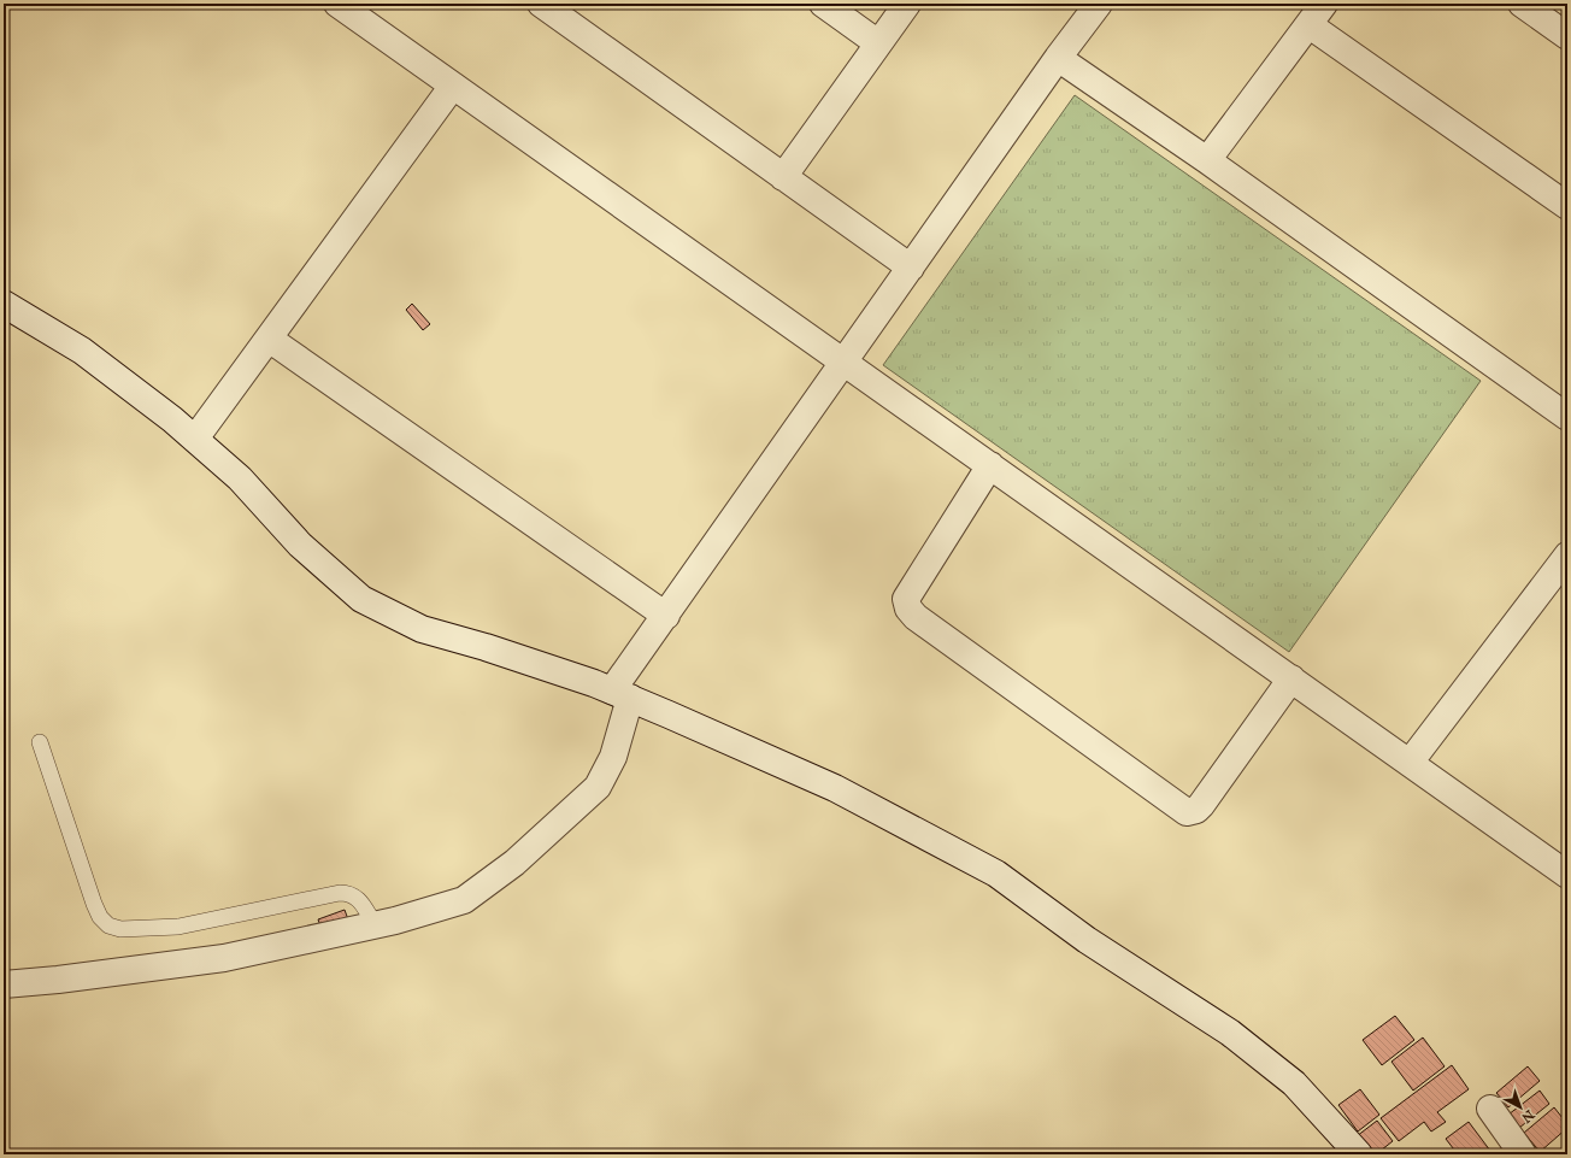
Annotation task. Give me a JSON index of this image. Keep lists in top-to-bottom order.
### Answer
{
  "north": "bottom right"
}
